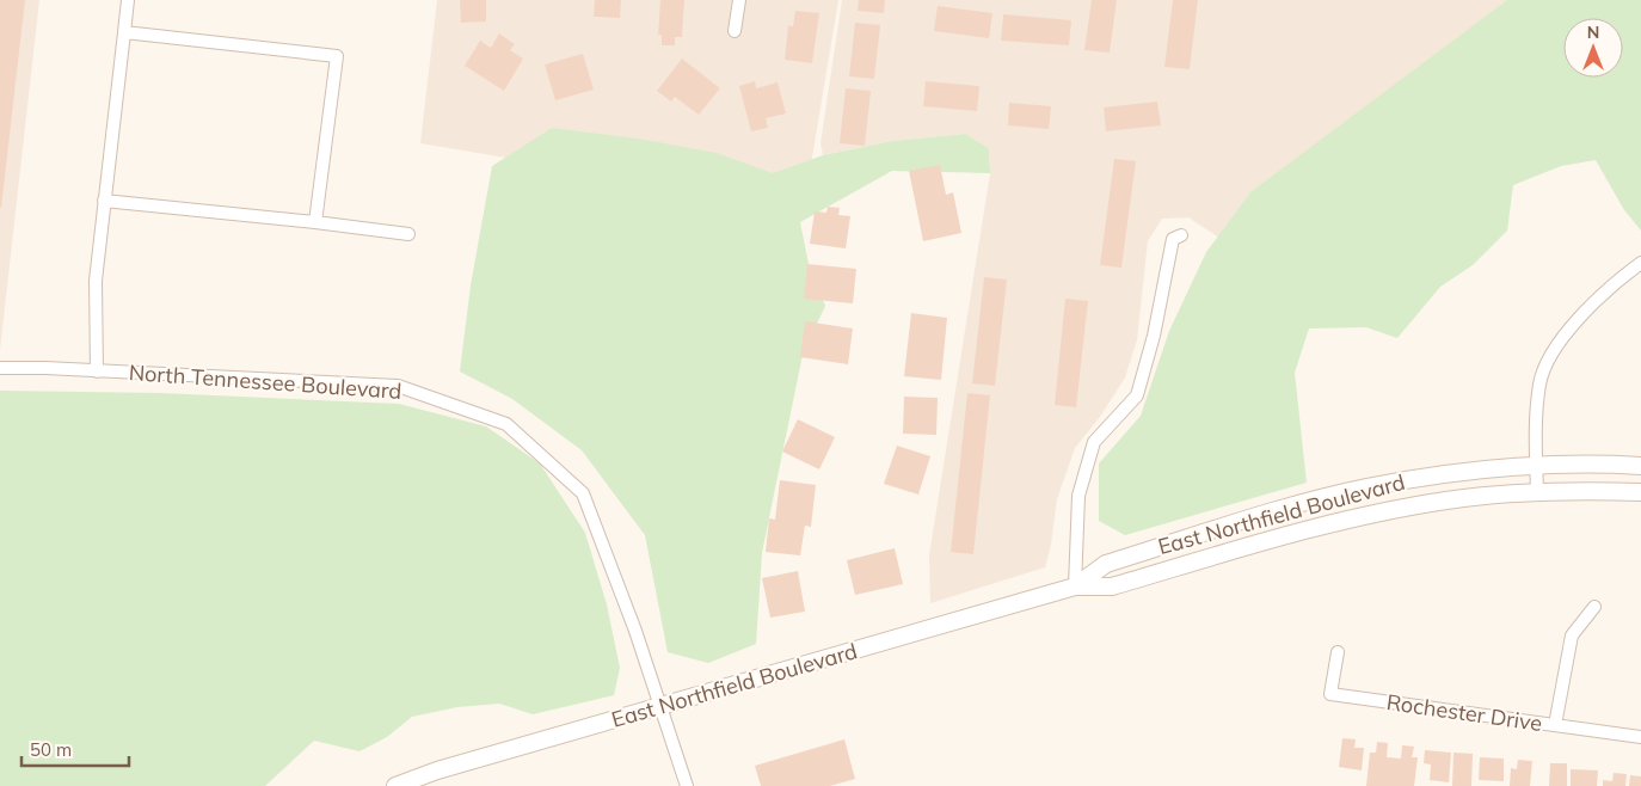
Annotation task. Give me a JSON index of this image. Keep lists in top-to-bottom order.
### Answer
{
  "streets": {
    "main road": ["East Northfield Boulevard"],
    "street": ["North Tennessee Boulevard", "Rochester Drive"]
  },
  "crossings": [
    ["North Tennessee Boulevard", "East Northfield Boulevard"]
  ],
  "scale_bar": "50 m",
  "north": "top"
}
